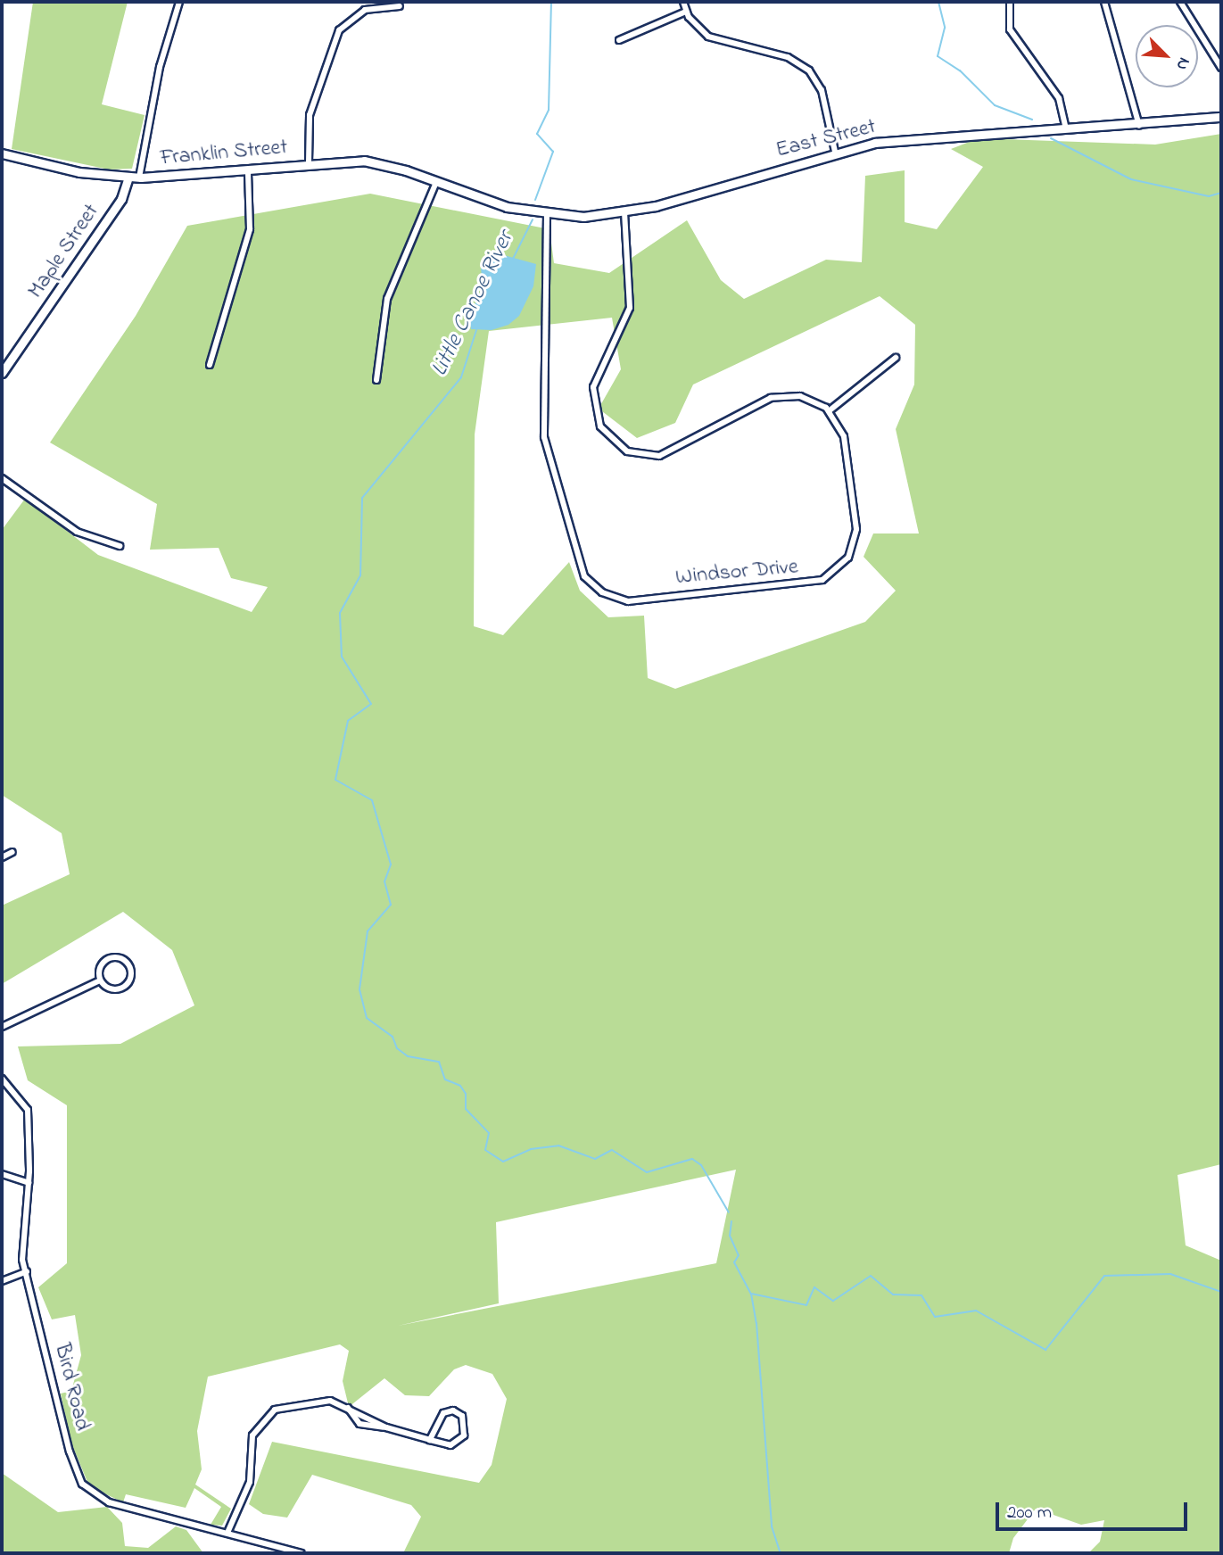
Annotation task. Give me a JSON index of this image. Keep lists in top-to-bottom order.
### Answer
{
  "streets": {
    "street": [
      "East Street",
      "Franklin Street",
      "Maple Street",
      "Windsor Drive",
      "Bird Road"
    ]
  },
  "crossings": [
    ["East Street", "Franklin Street"],
    ["East Street", "Windsor Drive"],
    ["Franklin Street", "Maple Street"]
  ],
  "water": ["Little Canoe River"],
  "scale_bar": "200 m",
  "north": "bottom right"
}
